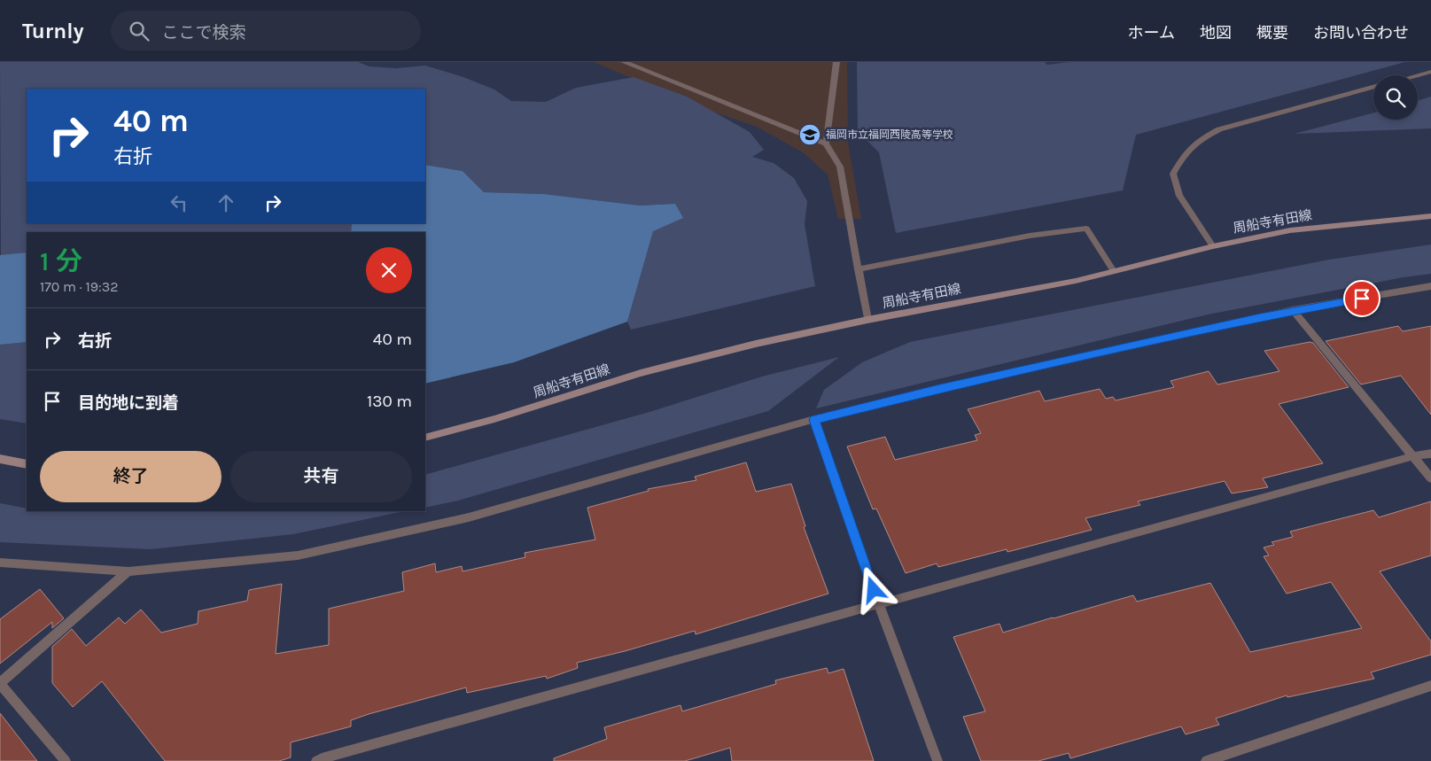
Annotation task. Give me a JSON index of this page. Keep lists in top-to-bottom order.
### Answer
{
  "streets": {
    "main road": ["周船寺有田線"]
  },
  "places": {
    "school or university": ["福岡市立福岡西陵高等学校"]
  },
  "page": {
    "header": "Turnly",
    "search": "ここで検索",
    "nav": [
      "ホーム",
      "地図",
      "概要",
      "お問い合わせ"
    ],
    "turn": ["40 m", "右折"],
    "heading": ["1 分", "170 m · 19:32"],
    "list": [
      {
        "name": "右折",
        "value": "40 m"
      },
      {
        "name": "目的地に到着",
        "value": "130 m"
      }
    ],
    "buttons": ["終了", "共有"]
  }
}
